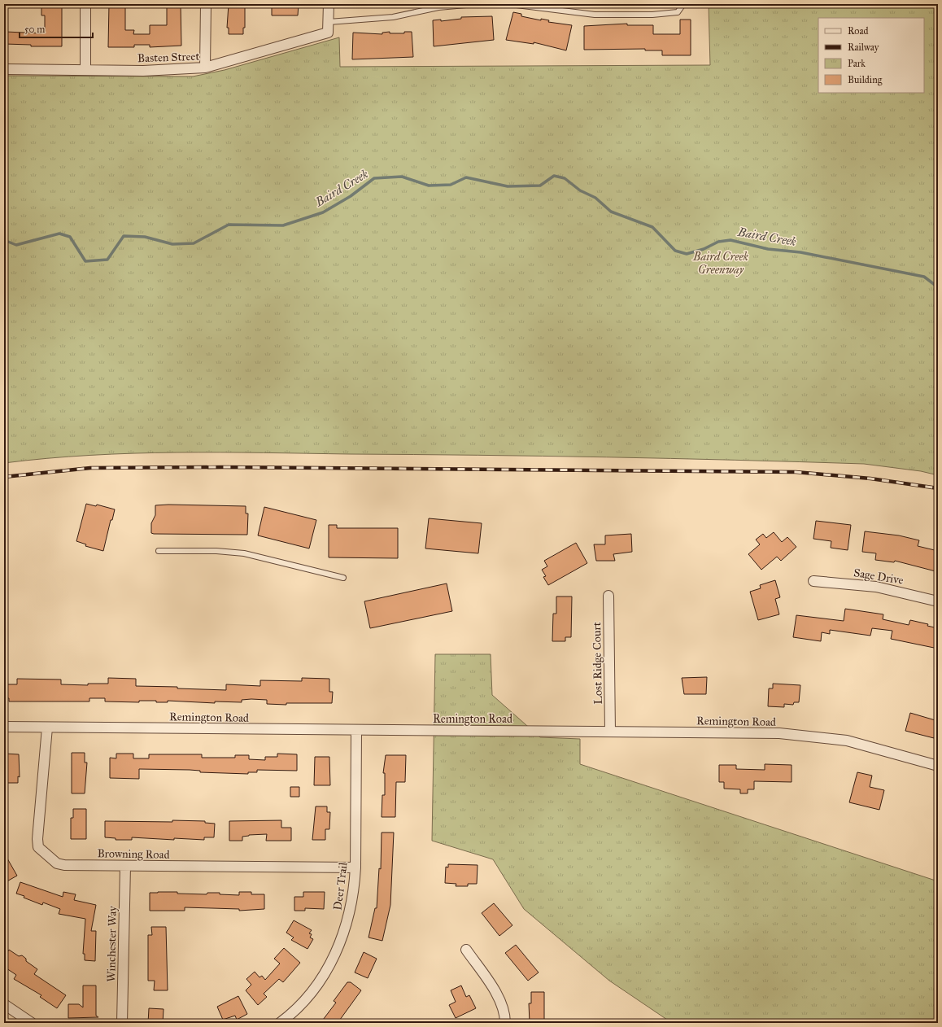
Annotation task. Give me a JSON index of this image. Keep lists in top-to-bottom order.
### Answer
{
  "streets": {
    "street": [
      "Basten Street",
      "Sage Drive",
      "Lost Ridge Court",
      "Remington Road",
      "Browning Road",
      "Deer Trail",
      "Winchester Way"
    ]
  },
  "crossings": [
    ["Lost Ridge Court", "Remington Road"],
    ["Remington Road", "Browning Road"],
    ["Remington Road", "Deer Trail"],
    ["Browning Road", "Deer Trail"],
    ["Browning Road", "Winchester Way"]
  ],
  "water": ["Baird Creek"],
  "parks": ["Baird Creek Greenway"],
  "legend": [
    "Road",
    "Railway",
    "Park",
    "Building"
  ],
  "scale_bar": "50 m"
}
